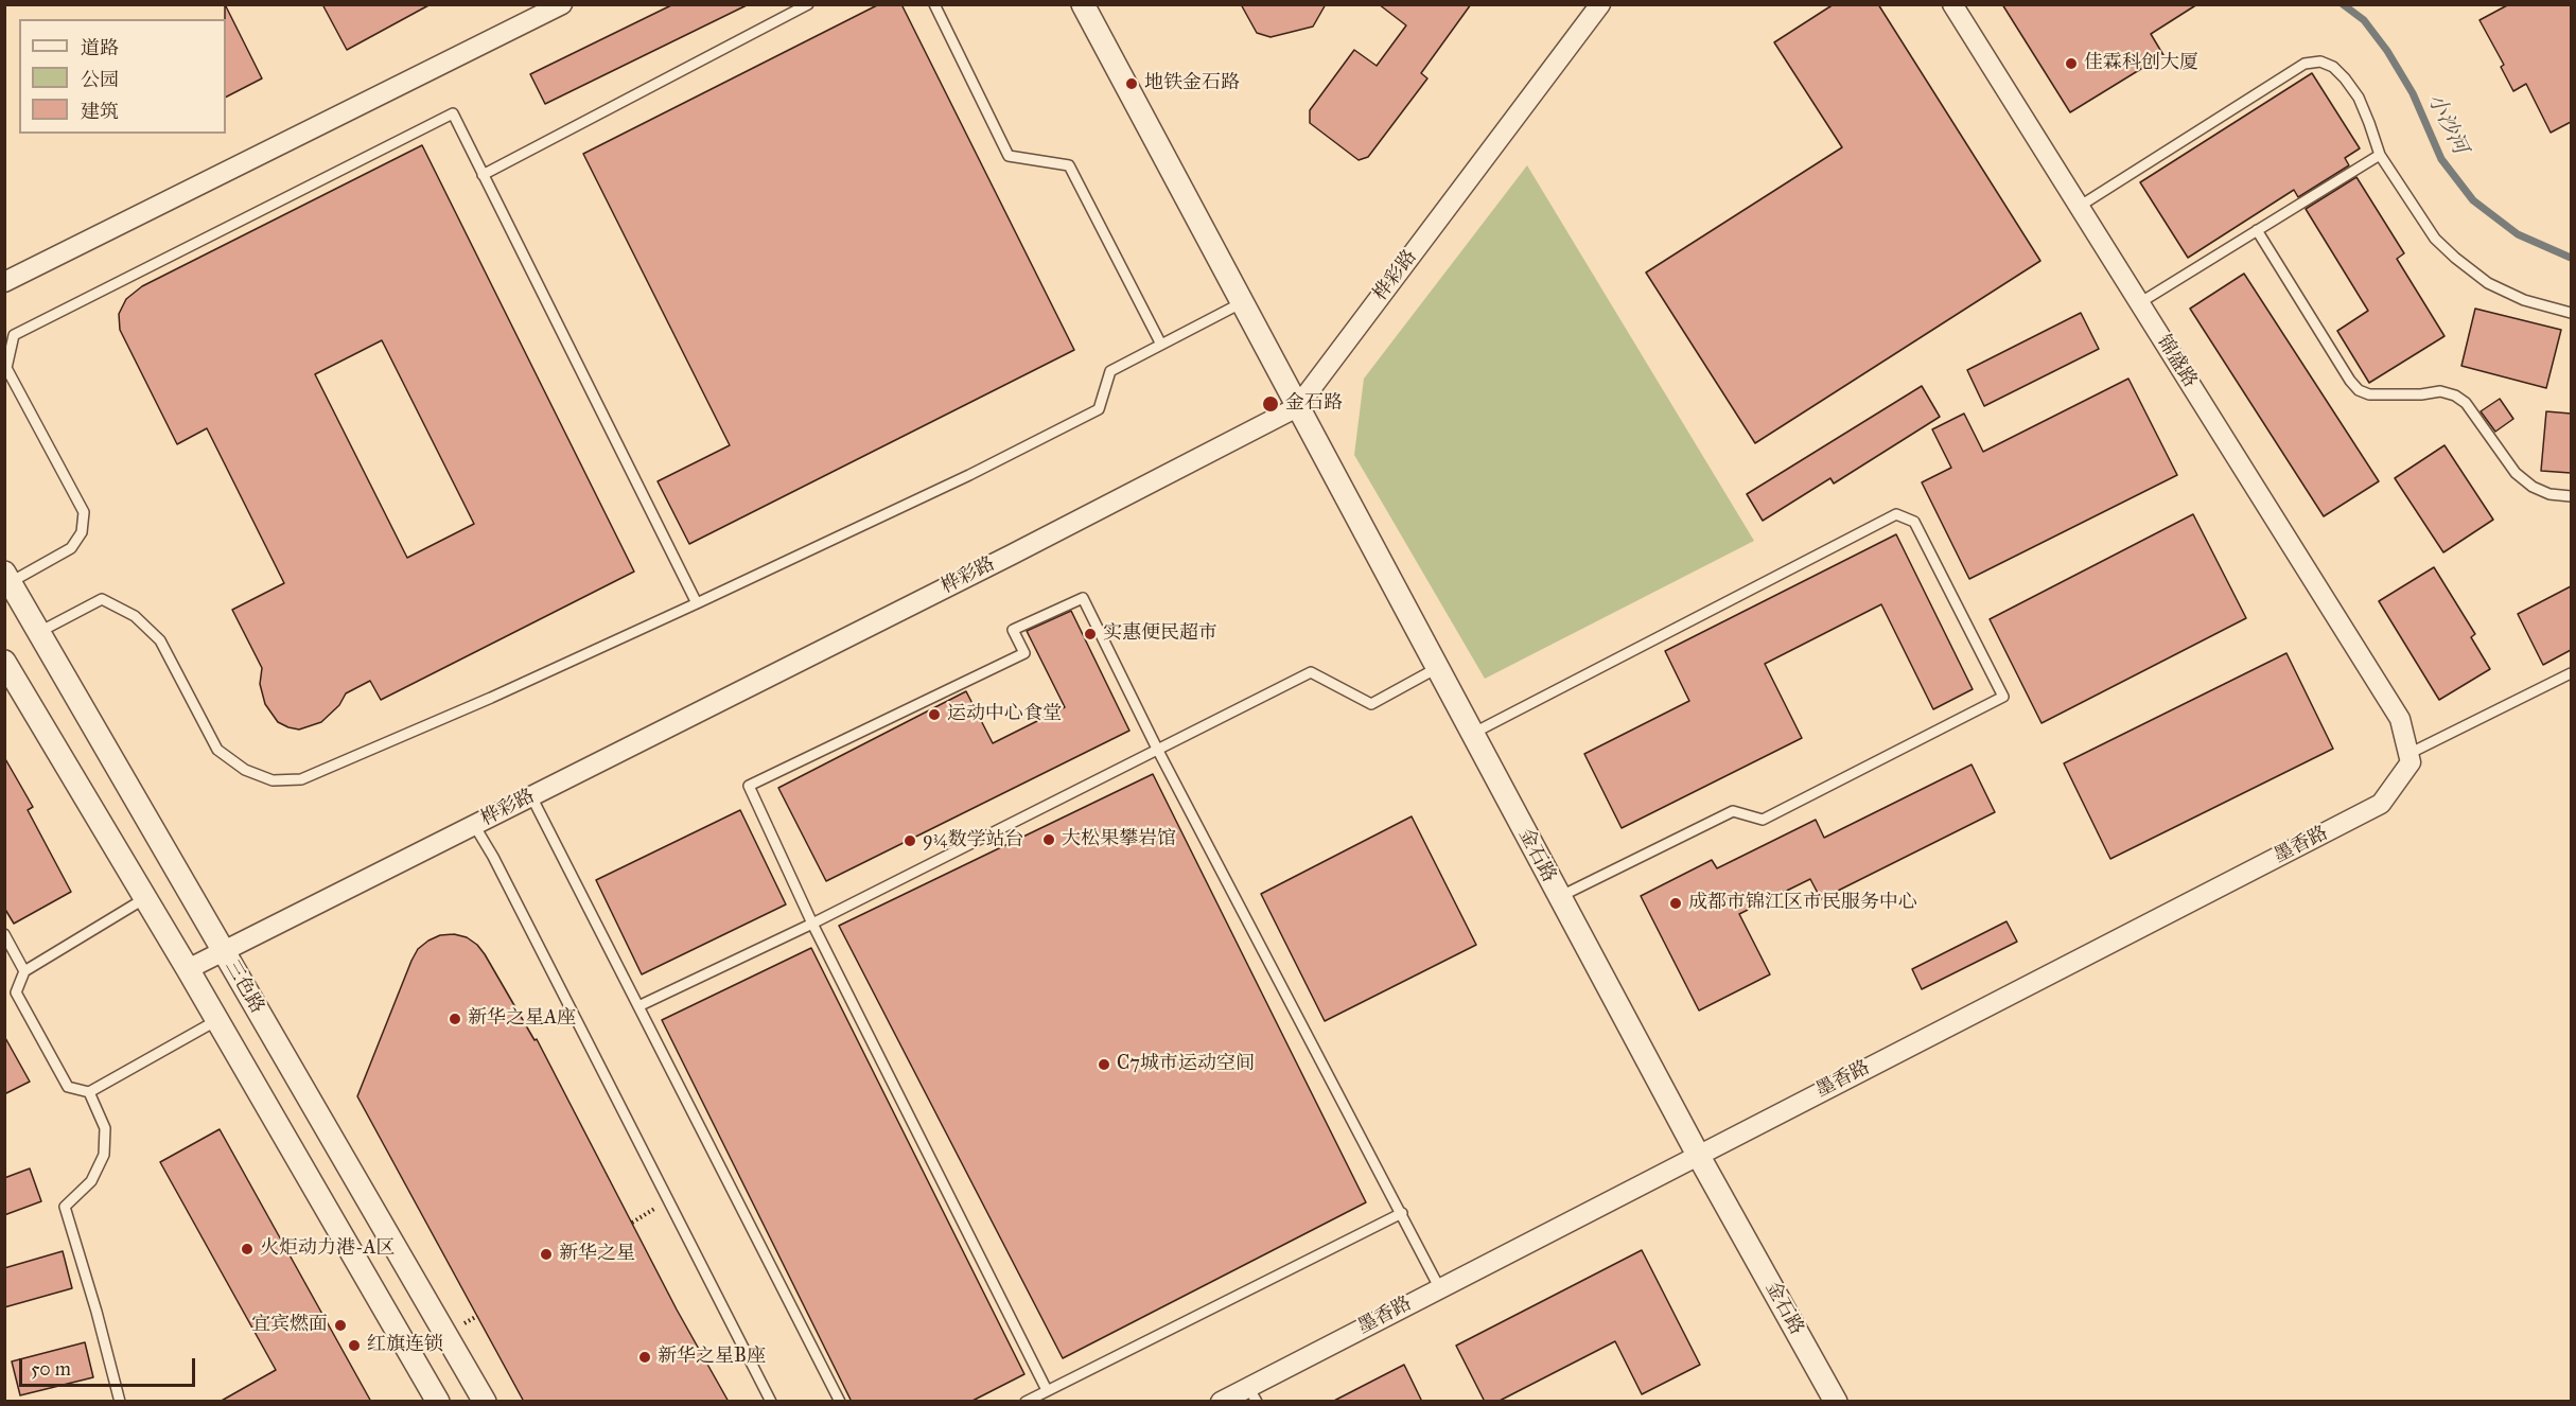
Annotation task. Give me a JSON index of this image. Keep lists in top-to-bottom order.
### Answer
{
  "streets": {
    "street": [
      "桦彩路",
      "锦盛路",
      "墨香路",
      "金石路",
      "三色路"
    ]
  },
  "crossings": [
    ["桦彩路", "金石路"],
    ["桦彩路", "三色路"],
    ["锦盛路", "墨香路"],
    ["墨香路", "金石路"]
  ],
  "water": ["小沙河"],
  "places": [
    "佳霖科创大厦",
    "地铁金石路",
    "金石路",
    "实惠便民超市",
    "运动中心食堂",
    "大松果攀岩馆",
    "9¾数学站台",
    "成都市锦江区市民服务中心",
    "新华之星A座",
    "C7城市运动空间",
    "火炬动力港-A区",
    "新华之星",
    "宜宾燃面",
    "红旗连锁",
    "新华之星B座"
  ],
  "legend": ["道路", "公园", "建筑"],
  "scale_bar": "50 m"
}
